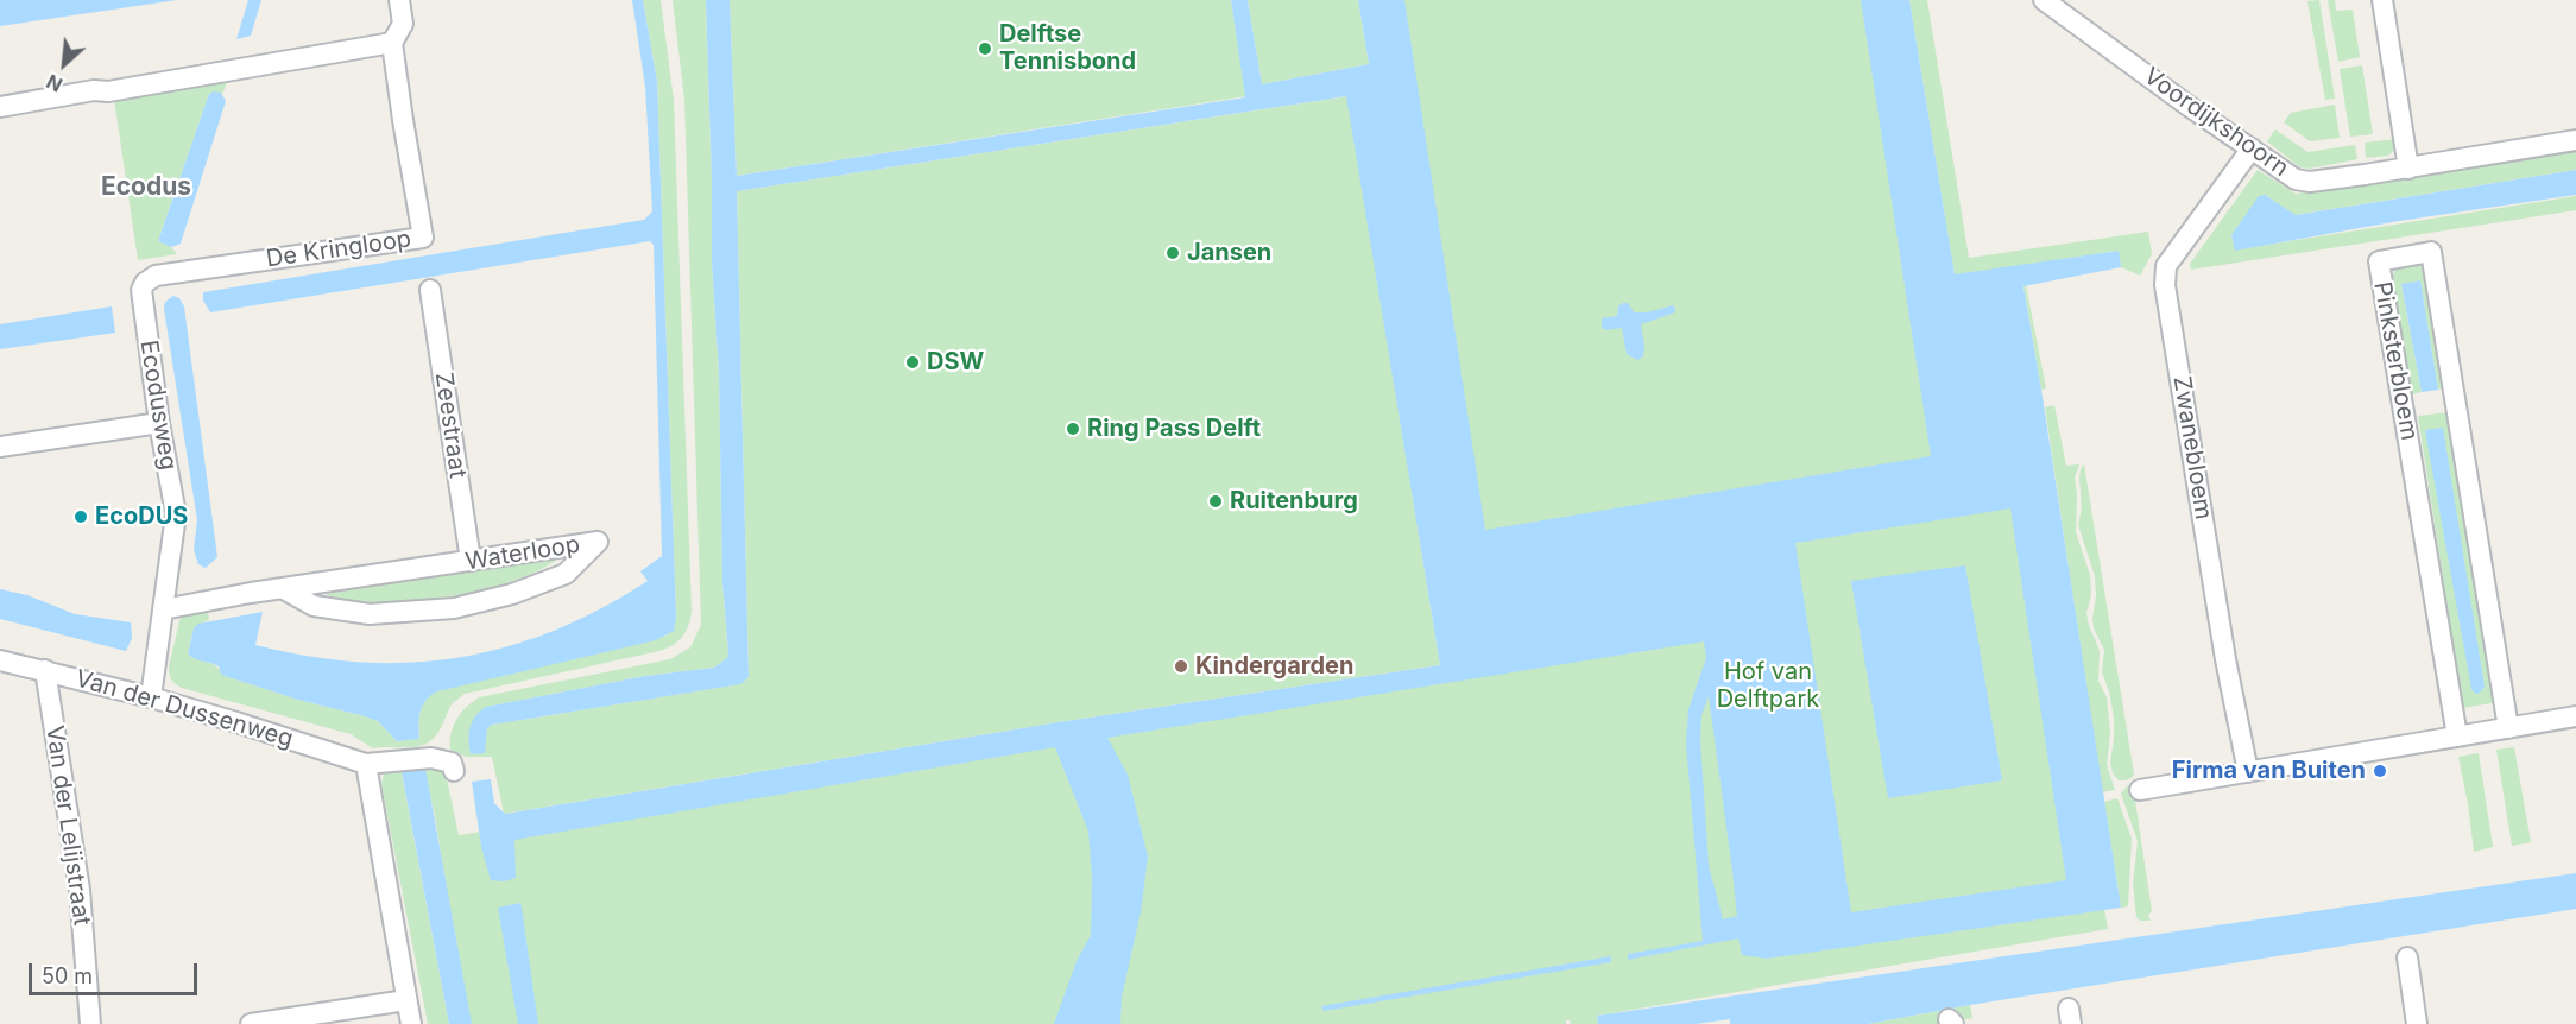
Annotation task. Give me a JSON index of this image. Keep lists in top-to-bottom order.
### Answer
{
  "streets": {
    "street": [
      "Voordijkshoorn",
      "De Kringloop",
      "Pinksterbloem",
      "Ecodusweg",
      "Zeestraat",
      "Zwanebloem",
      "Waterloop",
      "Van der Dussenweg",
      "Van der Lelijstraat"
    ]
  },
  "crossings": [
    ["Voordijkshoorn", "Zwanebloem"],
    ["De Kringloop", "Ecodusweg"],
    ["Ecodusweg", "Waterloop"],
    ["Ecodusweg", "Van der Dussenweg"],
    ["Zeestraat", "Waterloop"],
    ["Van der Dussenweg", "Van der Lelijstraat"]
  ],
  "districts": ["Ecodus"],
  "parks": ["Hof van Delftpark"],
  "places": [
    "Delftse Tennisbond",
    "Jansen",
    "DSW",
    "Ring Pass Delft",
    "Ruitenburg",
    "EcoDUS",
    "Kindergarden",
    "Firma van Buiten"
  ],
  "scale_bar": "50 m",
  "north": "bottom left"
}
